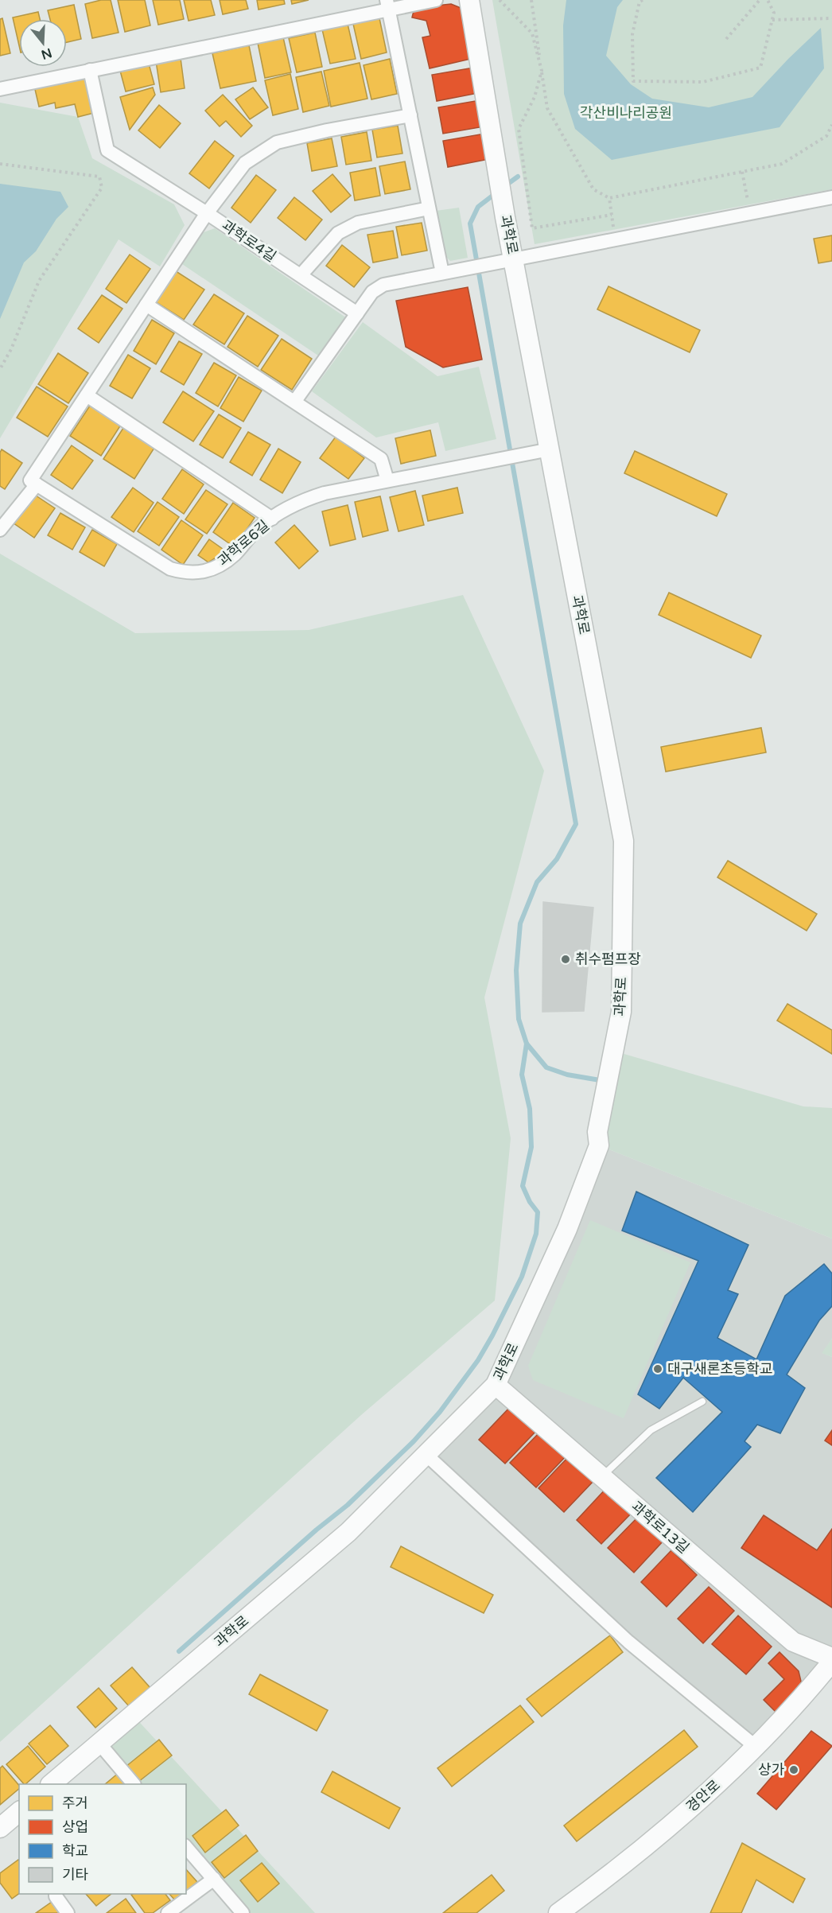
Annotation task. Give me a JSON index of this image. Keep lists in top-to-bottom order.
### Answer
{
  "streets": {
    "street": [
      "과학로",
      "과학로4길",
      "과학로6길",
      "과학로13길",
      "경안로"
    ]
  },
  "crossings": [
    ["과학로", "과학로6길"],
    ["과학로", "과학로13길"]
  ],
  "parks": ["각산비나리공원"],
  "places": ["취수펌프장", "대구새론초등학교", "상가"],
  "legend": [
    "주거",
    "상업",
    "학교",
    "기타"
  ],
  "north": "bottom"
}
